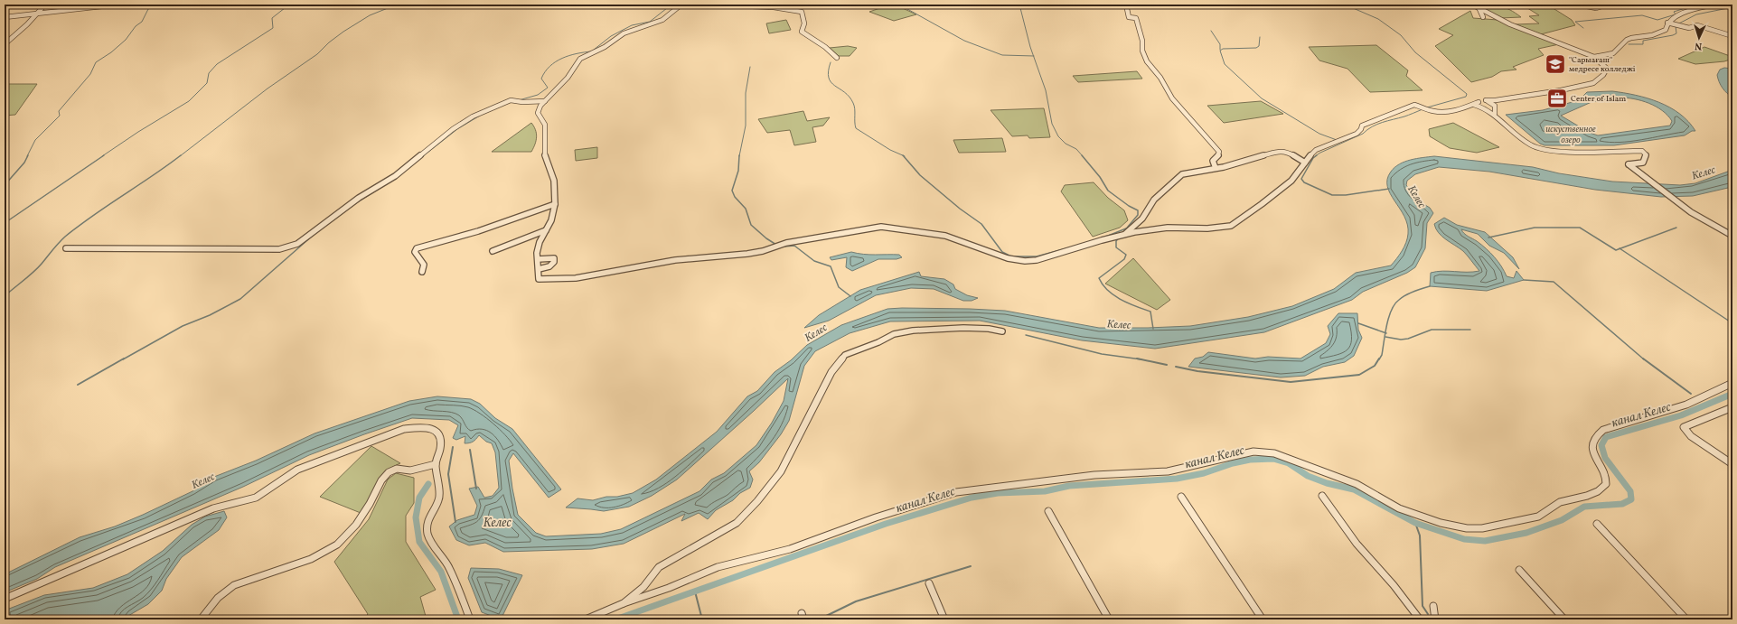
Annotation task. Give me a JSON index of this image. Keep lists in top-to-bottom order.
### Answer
{
  "water": ["искуственное озеро", "Келес", "канал Келес"],
  "places": {
    "school or university": ["\"Сарыағаш\" медресе колледжі"],
    "office": ["Center of Islam"]
  },
  "north": "bottom"
}
